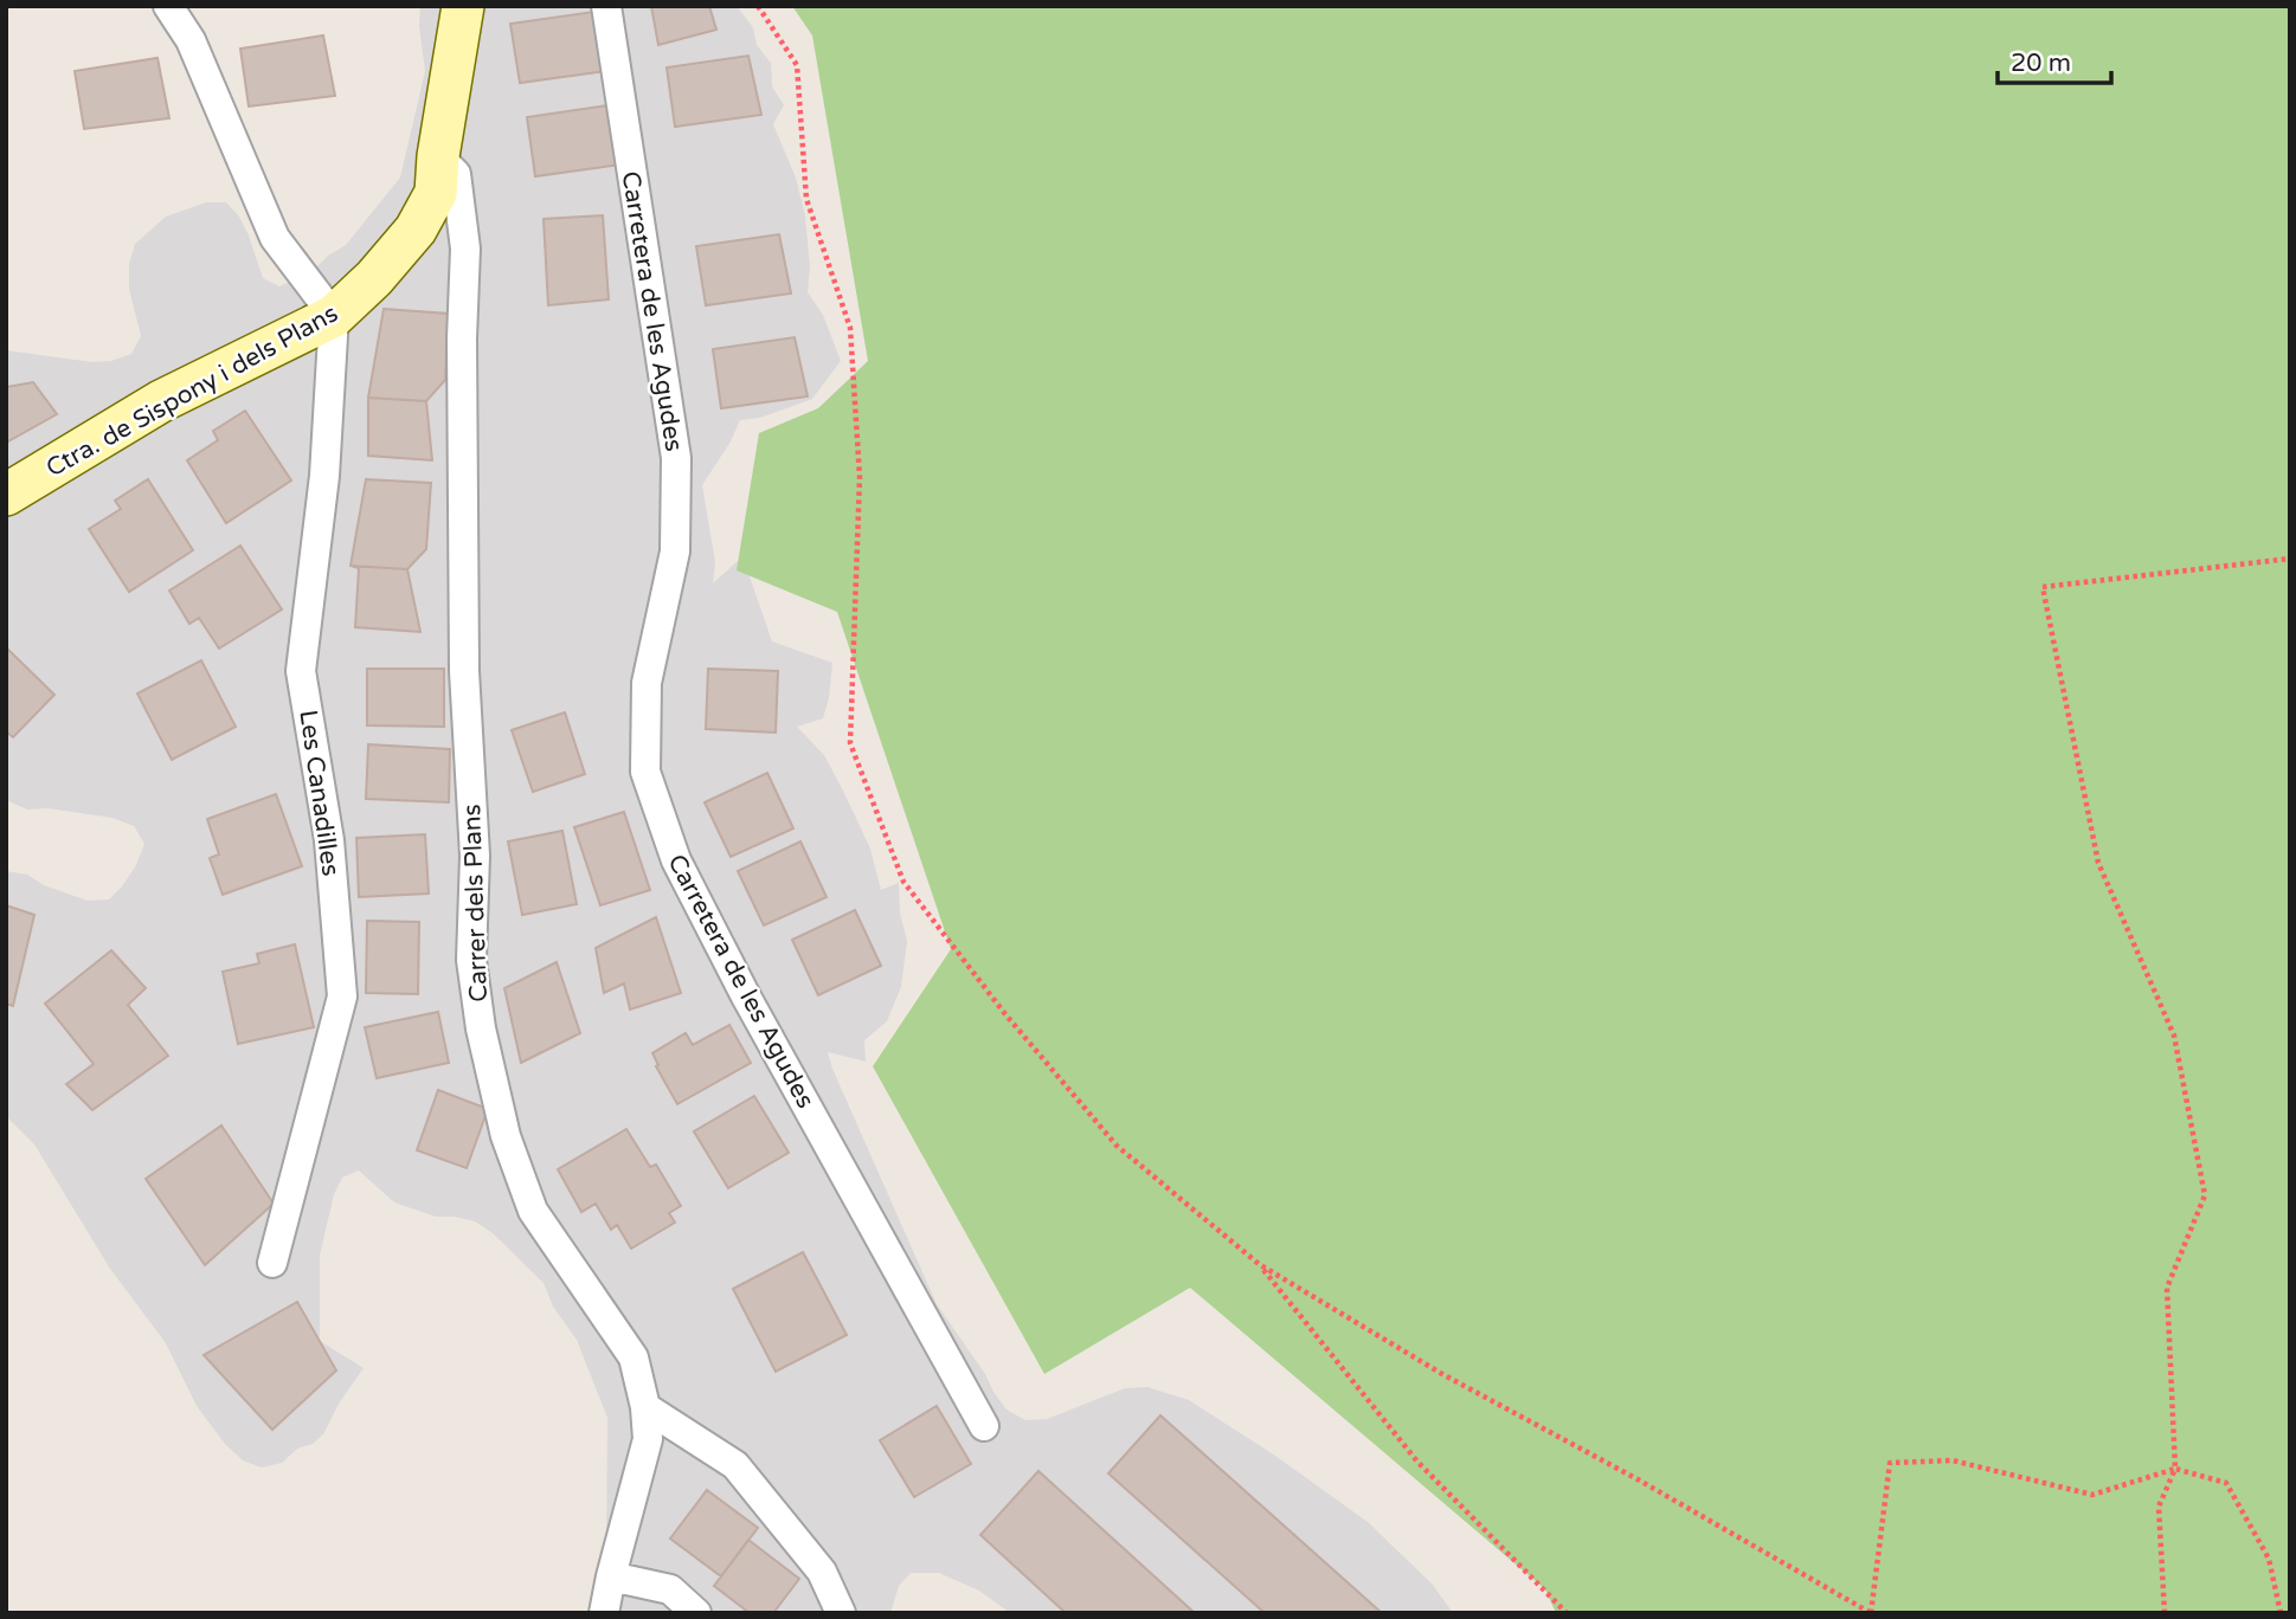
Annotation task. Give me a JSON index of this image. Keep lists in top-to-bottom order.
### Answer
{
  "streets": {
    "main road": ["Ctra. de Sispony i dels Plans"],
    "street": ["Carretera de les Agudes", "Les Canadilles", "Carrer dels Plans"]
  },
  "crossings": [
    ["Ctra. de Sispony i dels Plans", "Les Canadilles"],
    ["Ctra. de Sispony i dels Plans", "Carrer dels Plans"]
  ],
  "scale_bar": "20 m"
}
